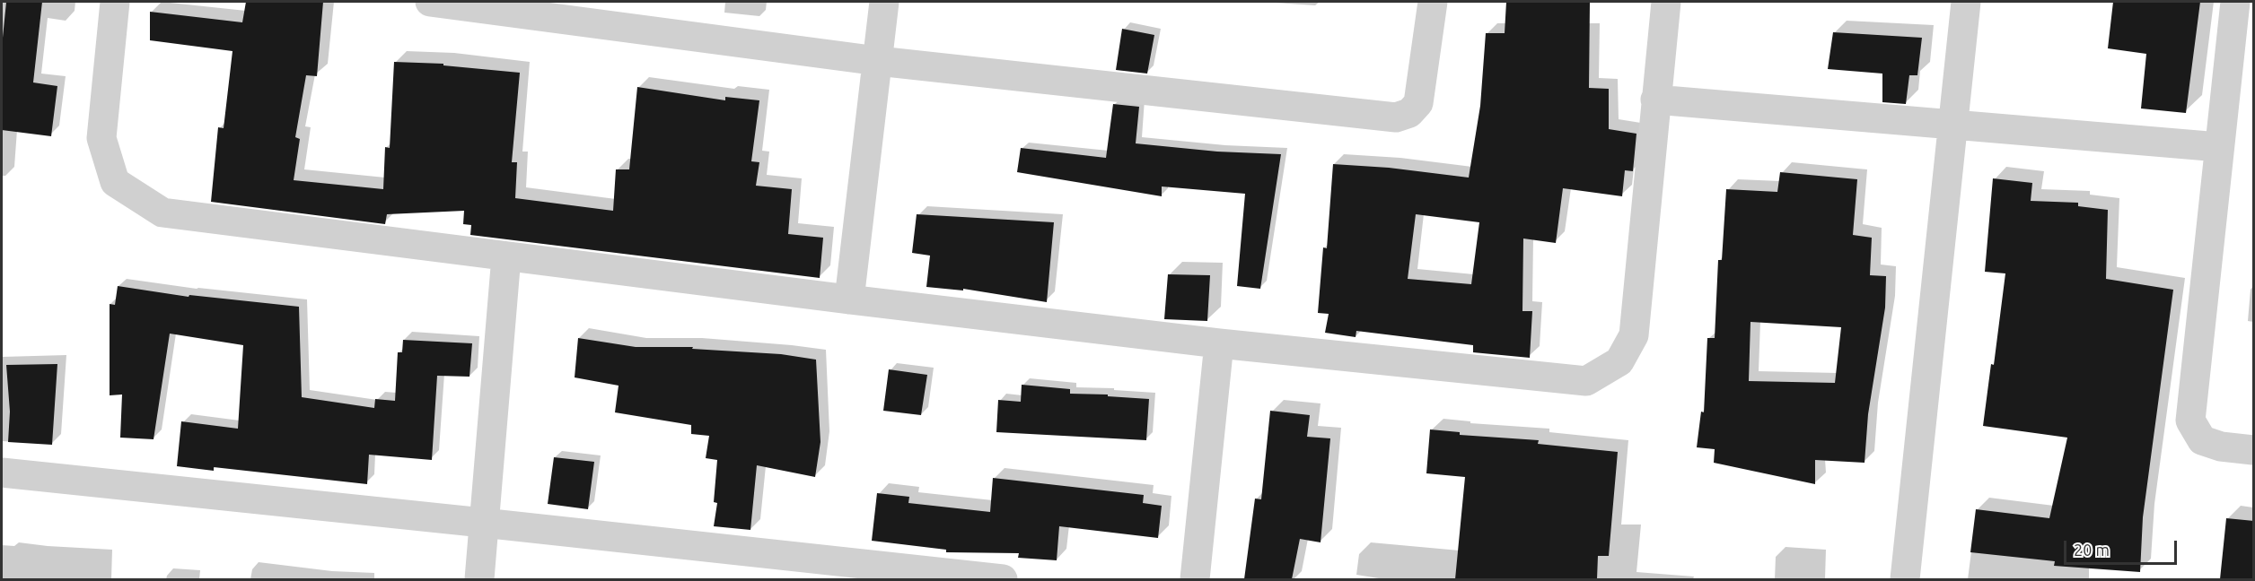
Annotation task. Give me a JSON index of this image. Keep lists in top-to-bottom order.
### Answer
{
  "scale_bar": "20 m"
}
